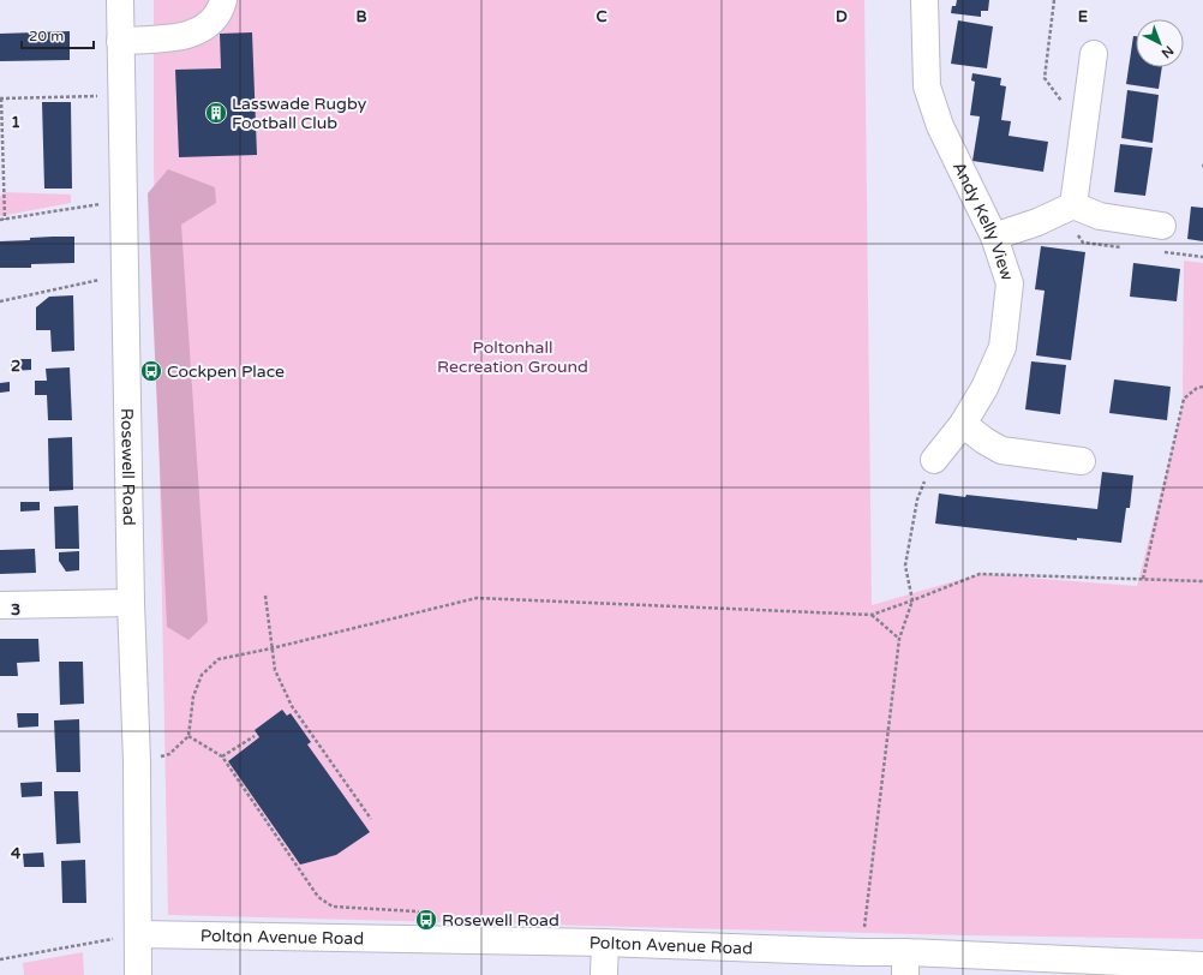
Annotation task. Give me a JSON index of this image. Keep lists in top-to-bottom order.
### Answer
{
  "streets": {
    "street": ["Andy Kelly View", "Rosewell Road", "Polton Avenue Road"]
  },
  "crossings": [
    ["Rosewell Road", "Polton Avenue Road"]
  ],
  "parks": ["Poltonhall Recreation Ground"],
  "places": {
    "building": ["Lasswade Rugby Football Club"],
    "bus stop": ["Cockpen Place", "Rosewell Road"]
  },
  "scale_bar": "20 m",
  "north": "bottom right",
  "grid": {
    "columns": [
      "B",
      "C",
      "D",
      "E"
    ],
    "rows": [
      "1",
      "2",
      "3",
      "4"
    ]
  }
}
